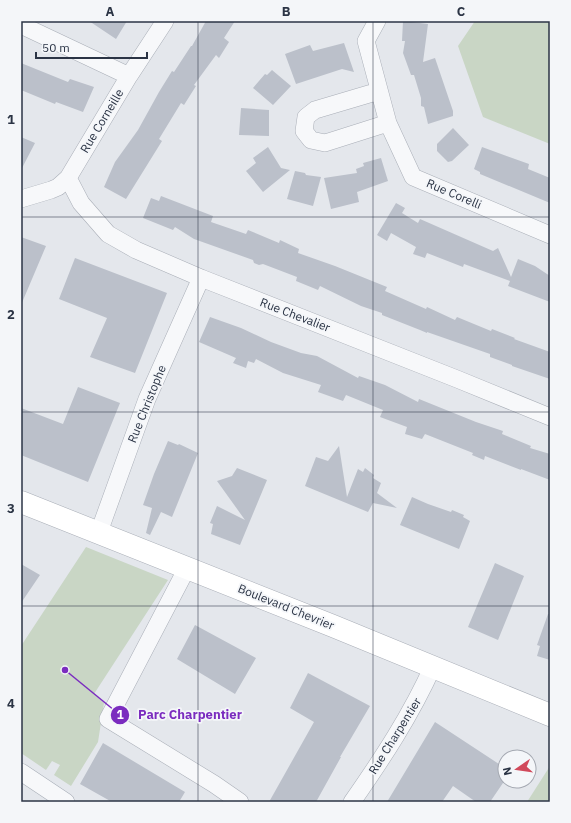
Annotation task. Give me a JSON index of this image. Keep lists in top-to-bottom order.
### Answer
{
  "streets": {
    "street": [
      "Rue Corneille",
      "Rue Corelli",
      "Rue Chevalier",
      "Rue Christophe",
      "Boulevard Chevrier",
      "Rue Charpentier"
    ]
  },
  "crossings": [
    ["Rue Corneille", "Rue Chevalier"],
    ["Rue Chevalier", "Rue Christophe"],
    ["Rue Christophe", "Boulevard Chevrier"],
    ["Boulevard Chevrier", "Rue Charpentier"]
  ],
  "places": ["Parc Charpentier"],
  "scale_bar": "50 m",
  "north": "left",
  "grid": {
    "columns": ["A", "B", "C"],
    "rows": [
      "1",
      "2",
      "3",
      "4"
    ]
  }
}
